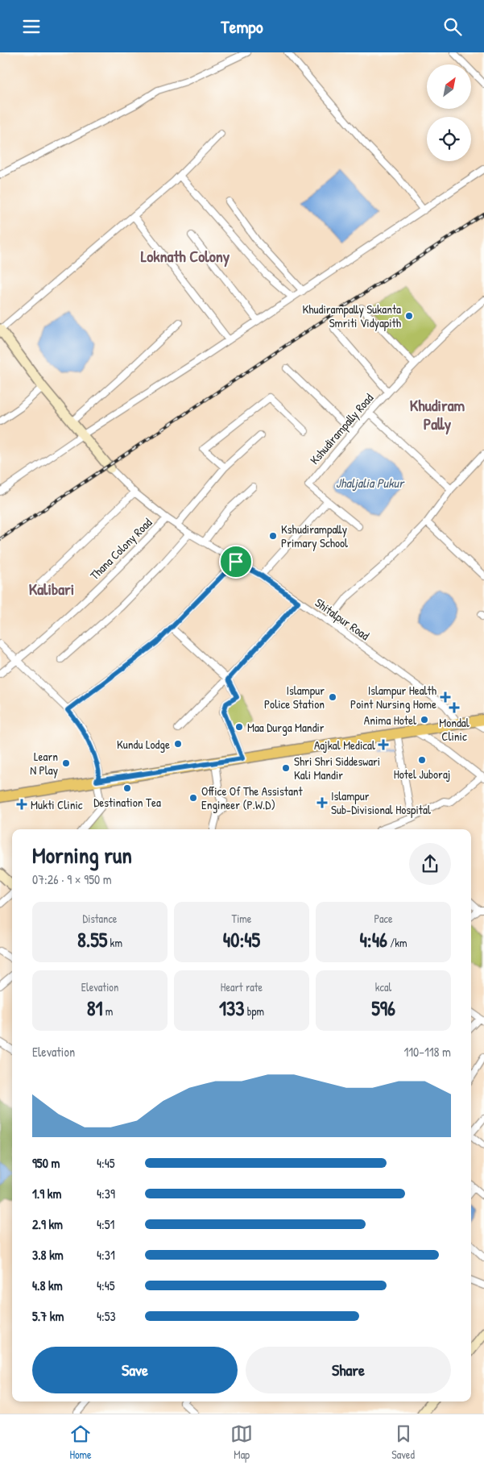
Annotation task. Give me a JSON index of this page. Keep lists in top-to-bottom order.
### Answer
{
  "streets": {
    "street": ["Kshudirampally Road", "Thana Colony Road", "Shitalpur Road"]
  },
  "crossings": [
    ["Thana Colony Road", "Shitalpur Road"]
  ],
  "districts": ["Loknath Colony", "Khudiram Pally", "Kalibari"],
  "water": ["Jhaljalia Pukur"],
  "places": {
    "other": [
      "Khudirampally Sukanta Smriti Vidyapith",
      "Kshudirampally Primary School",
      "Islampur Police Station",
      "Anima Hotel",
      "Maa Durga Mandir",
      "Kundu Lodge",
      "Hotel Juboraj",
      "Learn N Play",
      "Shri Shri Siddeswari Kali Mandir",
      "Destination Tea",
      "Office Of The Assistant Engineer (P.W.D)"
    ],
    "health": [
      "Islampur Health Point Nursing Home",
      "Mondal Clinic",
      "Aajkal Medical",
      "Islampur Sub-Divisional Hospital",
      "Mukti Clinic"
    ]
  },
  "north": "top right",
  "page": {
    "header": "Tempo",
    "heading": ["Morning run", "07:26 · 9 × 950 m"],
    "stats": [
      ["Distance", "8.55 km"],
      ["Time", "40:45"],
      ["Pace", "4:46 /km"],
      ["Elevation", "81 m"],
      ["Heart rate", "133 bpm"],
      ["kcal", "596"]
    ],
    "chart": ["Elevation", "110–118 m"],
    "list": [
      {
        "name": "950 m",
        "note": "4:45"
      },
      {
        "name": "1.9 km",
        "note": "4:39"
      },
      {
        "name": "2.9 km",
        "note": "4:51"
      },
      {
        "name": "3.8 km",
        "note": "4:31"
      },
      {
        "name": "4.8 km",
        "note": "4:45"
      },
      {
        "name": "5.7 km",
        "note": "4:53"
      }
    ],
    "buttons": ["Save", "Share"],
    "tabs": ["Home", "Map", "Saved"]
  }
}
